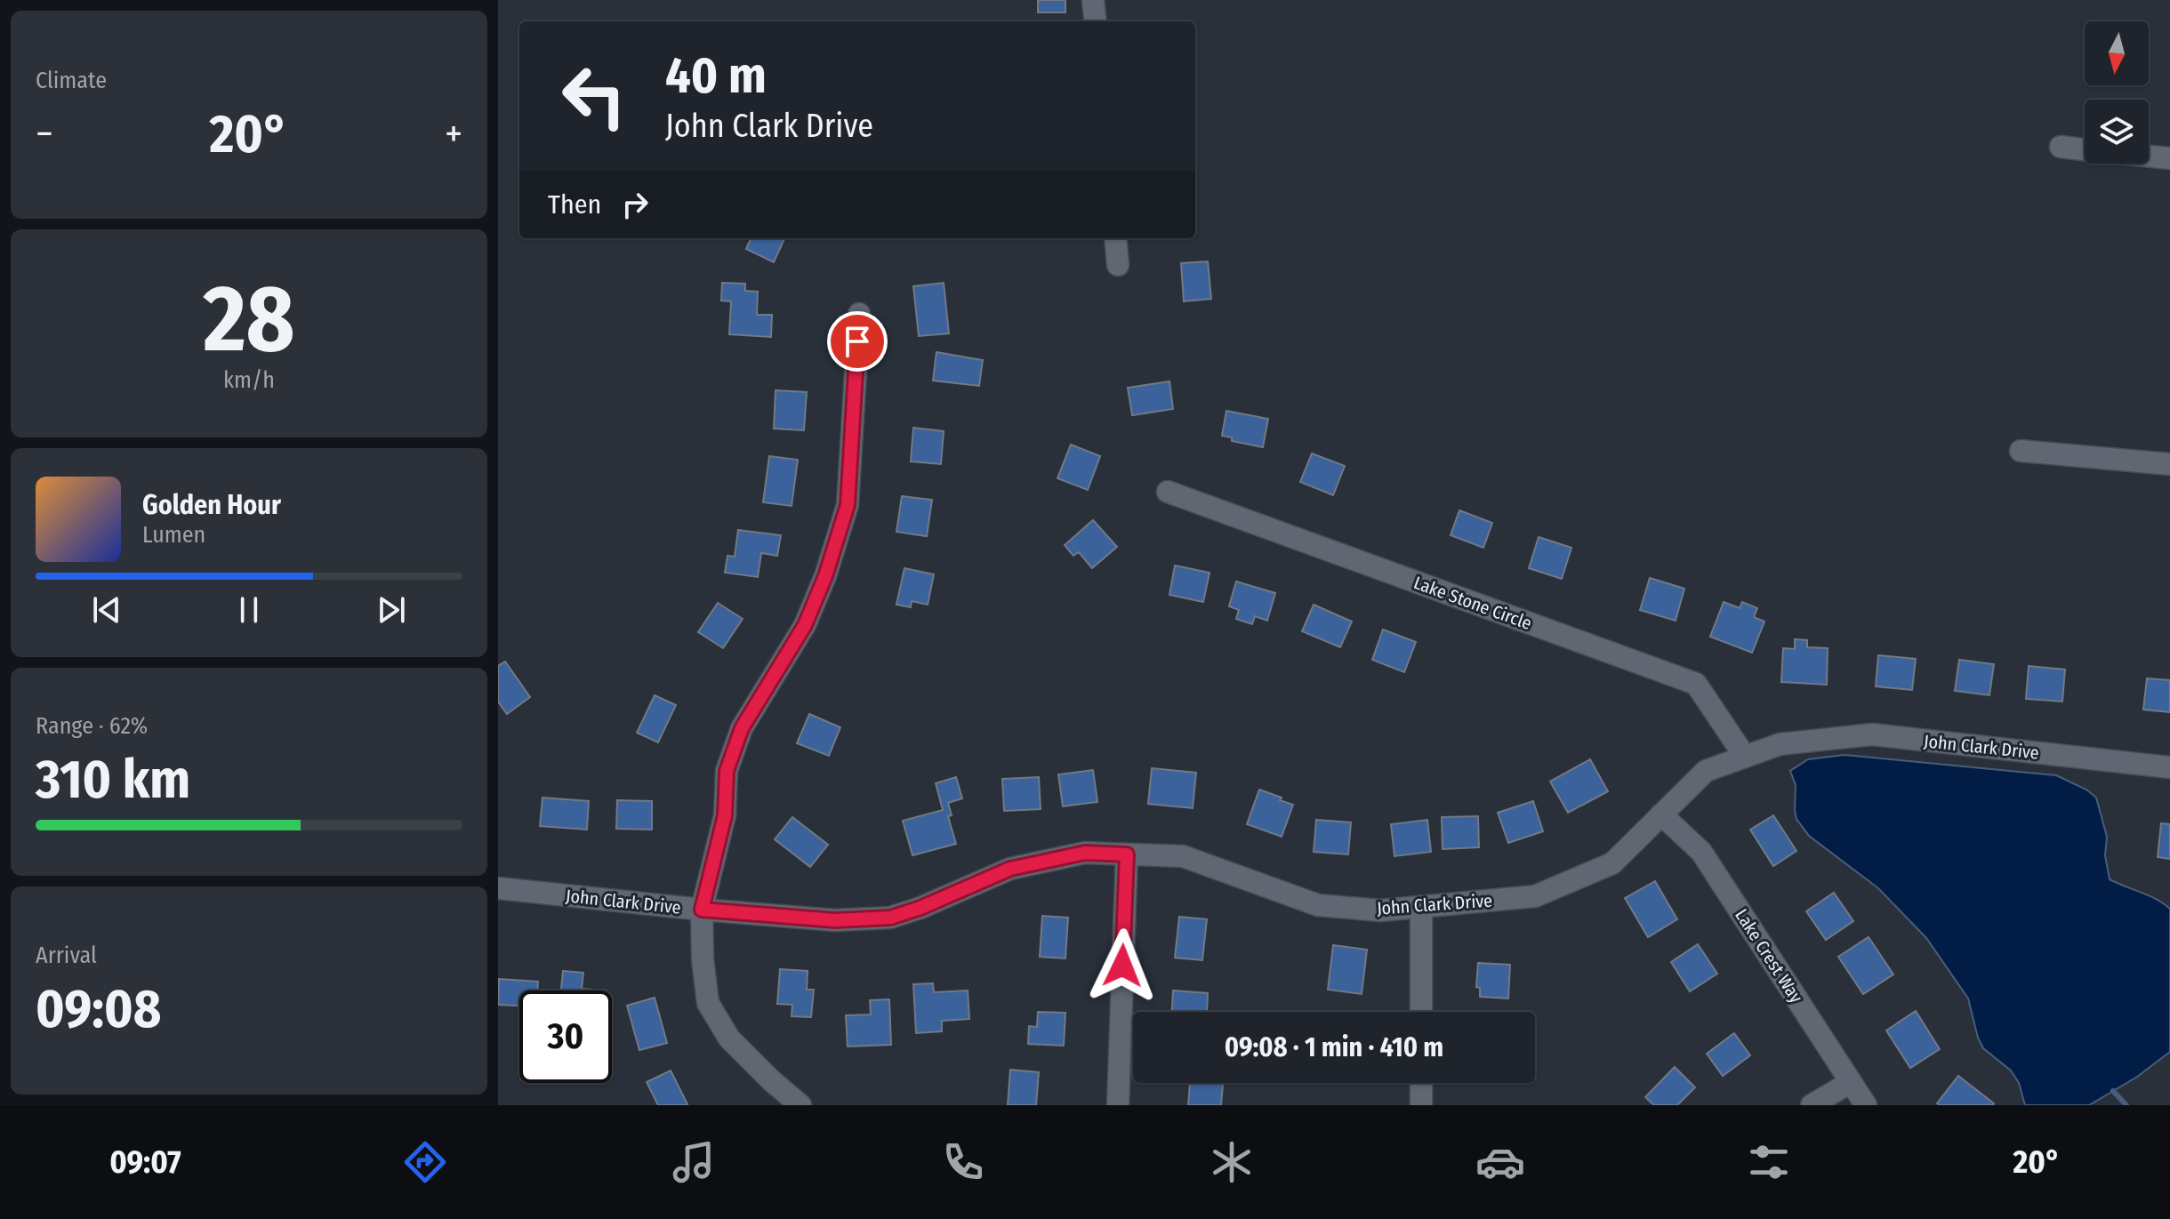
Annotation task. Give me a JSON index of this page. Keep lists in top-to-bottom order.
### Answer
{
  "streets": {
    "street": ["Lake Stone Circle", "John Clark Drive", "Lake Crest Way"]
  },
  "crossings": [
    ["Lake Stone Circle", "John Clark Drive"],
    ["John Clark Drive", "Lake Crest Way"]
  ],
  "north": "bottom",
  "page": {
    "tile": [
      "Climate",
      ["28", "km/h"],
      ["Range · 62%", "310 km"],
      ["Arrival", "09:08"]
    ],
    "turn": ["40 m", "John Clark Drive"],
    "heat": ["−", "20°", "+"],
    "then": "Then",
    "song": ["Golden Hour", "Lumen"],
    "limit": "30",
    "trip": "09:08 · 1 min · 410 m",
    "tabs": ["09:07", "20°"]
  }
}
